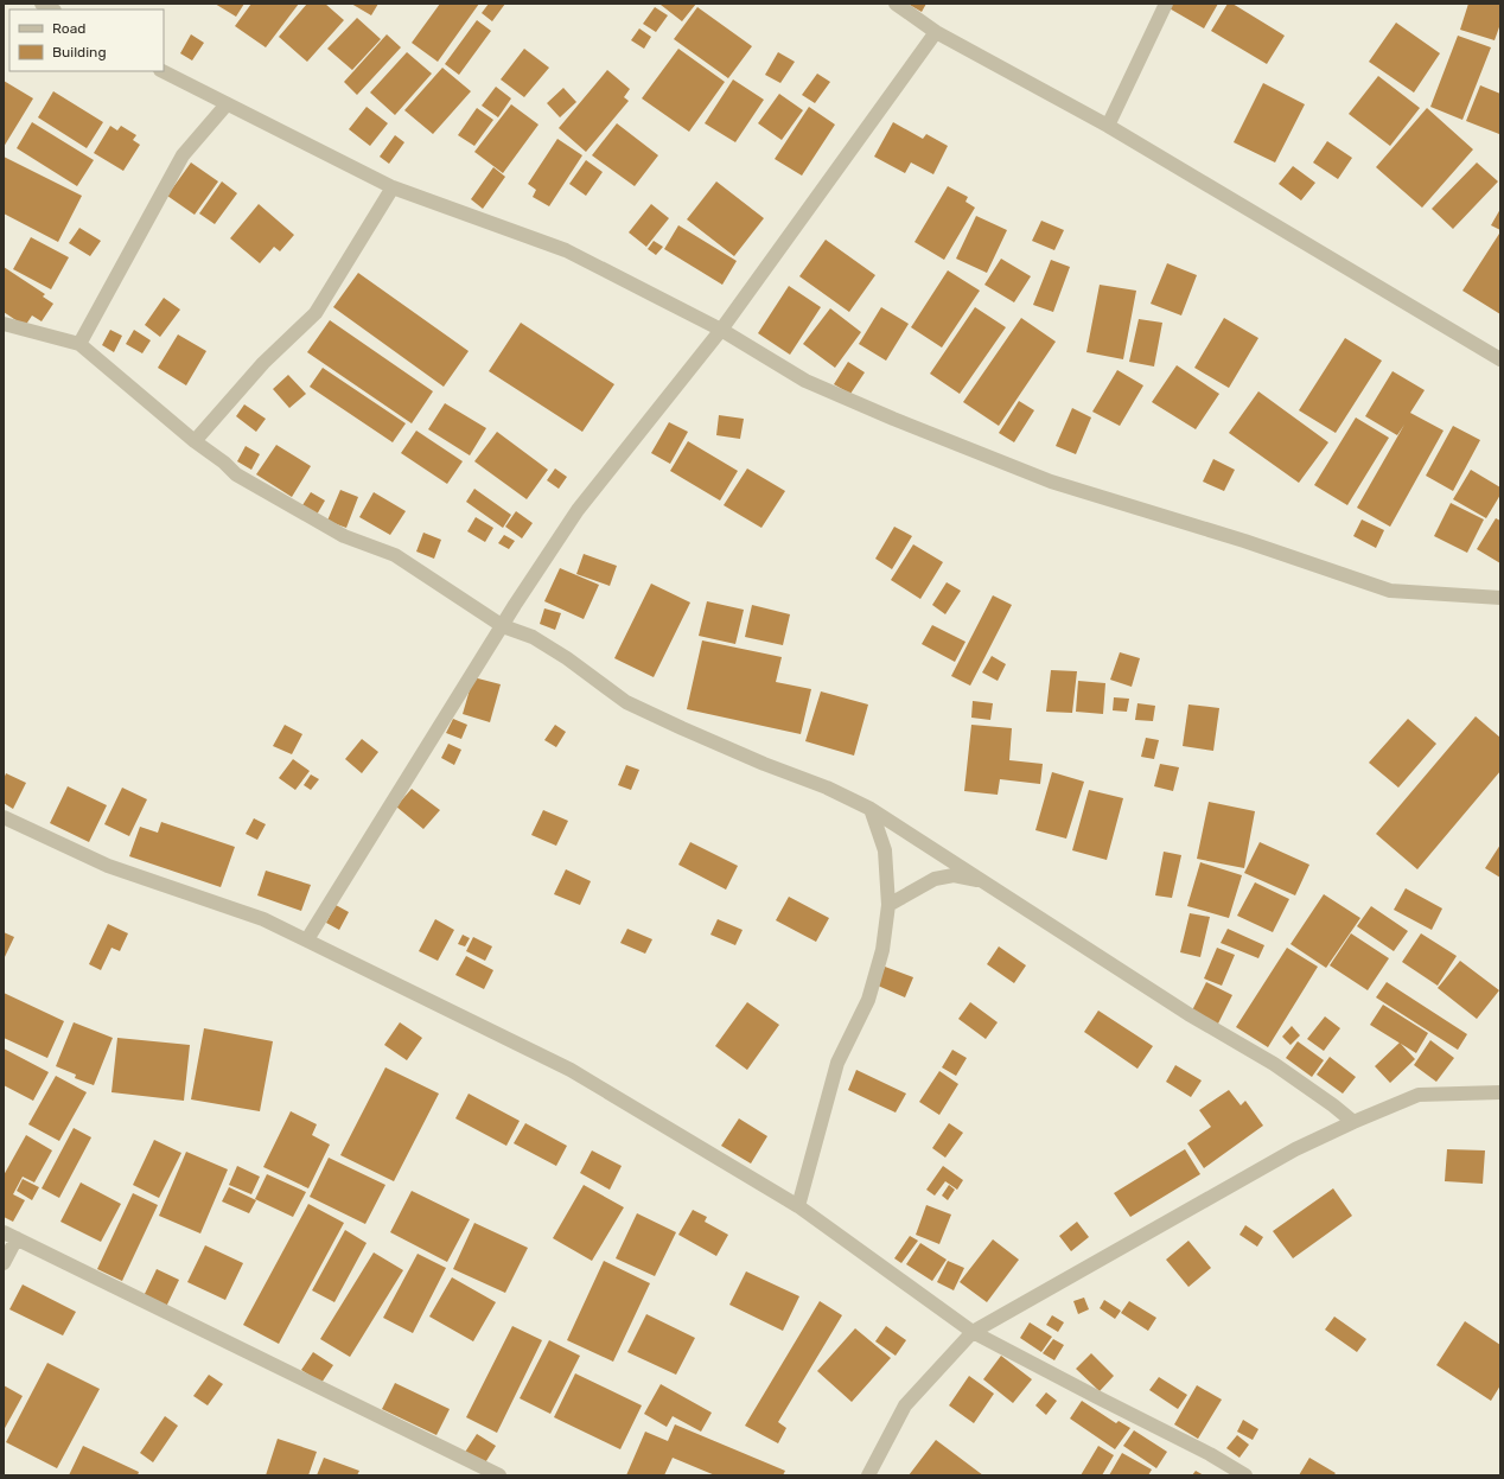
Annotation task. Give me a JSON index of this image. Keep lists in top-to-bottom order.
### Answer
{
  "legend": ["Road", "Building"]
}
